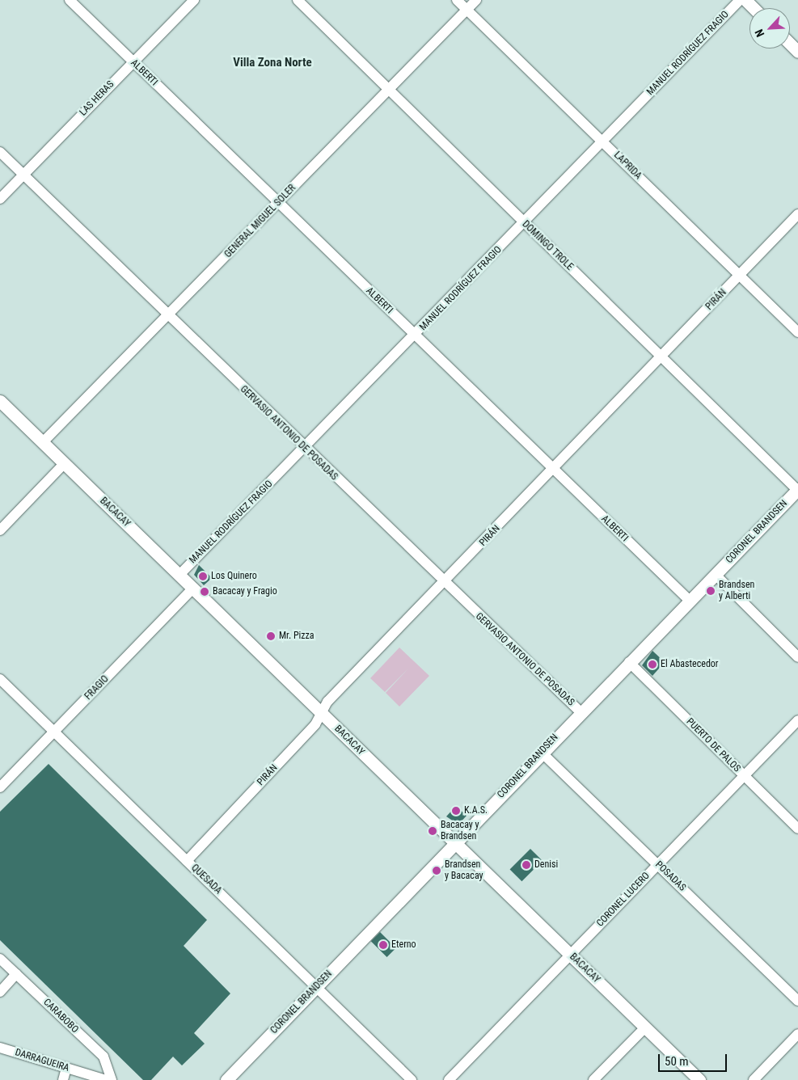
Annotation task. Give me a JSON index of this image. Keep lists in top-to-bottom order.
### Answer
{
  "streets": {
    "street": [
      "MANUEL RODRÍGUEZ FRAGIO",
      "ALBERTI",
      "LAS HERAS",
      "LAPRIDA",
      "GENERAL MIGUEL SOLER",
      "DOMINGO TROLE",
      "PIRÁN",
      "GERVASIO ANTONIO DE POSADAS",
      "BACACAY",
      "CORONEL BRANDSEN",
      "FRAGIO",
      "PUERTO DE PALOS",
      "POSADAS",
      "QUESADA",
      "CORONEL LUCERO",
      "CARABOBO",
      "DARRAGUEIRA"
    ]
  },
  "crossings": [
    ["MANUEL RODRÍGUEZ FRAGIO", "ALBERTI"],
    ["MANUEL RODRÍGUEZ FRAGIO", "LAPRIDA"],
    ["MANUEL RODRÍGUEZ FRAGIO", "DOMINGO TROLE"],
    ["MANUEL RODRÍGUEZ FRAGIO", "GERVASIO ANTONIO DE POSADAS"],
    ["MANUEL RODRÍGUEZ FRAGIO", "BACACAY"],
    ["ALBERTI", "LAS HERAS"],
    ["ALBERTI", "GENERAL MIGUEL SOLER"],
    ["ALBERTI", "PIRÁN"],
    ["ALBERTI", "CORONEL BRANDSEN"],
    ["LAS HERAS", "GERVASIO ANTONIO DE POSADAS"],
    ["LAPRIDA", "GENERAL MIGUEL SOLER"],
    ["LAPRIDA", "PIRÁN"],
    ["GENERAL MIGUEL SOLER", "DOMINGO TROLE"],
    ["GENERAL MIGUEL SOLER", "GERVASIO ANTONIO DE POSADAS"],
    ["GENERAL MIGUEL SOLER", "BACACAY"],
    ["DOMINGO TROLE", "PIRÁN"],
    ["DOMINGO TROLE", "CORONEL BRANDSEN"],
    ["PIRÁN", "GERVASIO ANTONIO DE POSADAS"],
    ["PIRÁN", "BACACAY"],
    ["PIRÁN", "QUESADA"],
    ["GERVASIO ANTONIO DE POSADAS", "CORONEL BRANDSEN"],
    ["BACACAY", "CORONEL BRANDSEN"],
    ["BACACAY", "FRAGIO"],
    ["BACACAY", "CORONEL LUCERO"],
    ["CORONEL BRANDSEN", "PUERTO DE PALOS"],
    ["CORONEL BRANDSEN", "POSADAS"],
    ["CORONEL BRANDSEN", "QUESADA"],
    ["FRAGIO", "QUESADA"],
    ["PUERTO DE PALOS", "CORONEL LUCERO"],
    ["POSADAS", "CORONEL LUCERO"]
  ],
  "districts": ["Villa Zona Norte"],
  "places": [
    "Los Quinero",
    "Brandsen y Alberti",
    "Bacacay y Fragio",
    "Mr. Pizza",
    "El Abastecedor",
    "K.A.S.",
    "Bacacay y Brandsen",
    "Denisi",
    "Brandsen y Bacacay",
    "Eterno"
  ],
  "scale_bar": "50 m",
  "north": "bottom left"
}
